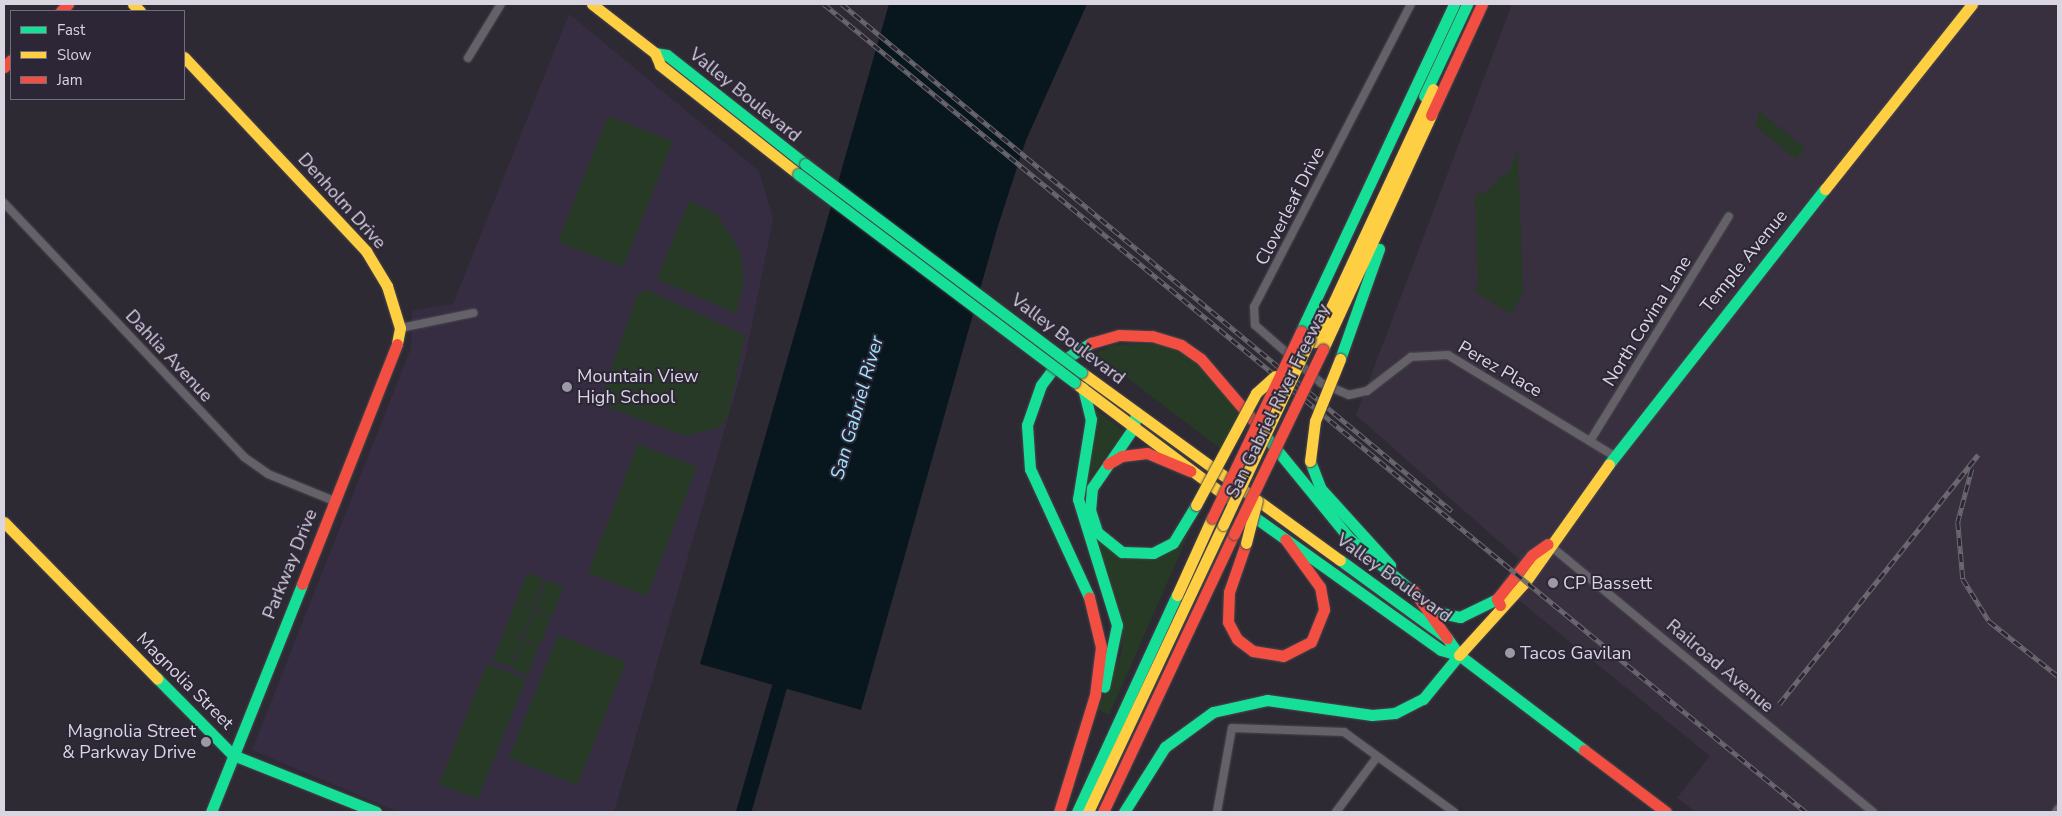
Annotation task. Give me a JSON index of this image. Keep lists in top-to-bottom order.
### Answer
{
  "streets": {
    "main road": [
      "Valley Boulevard",
      "Denholm Drive",
      "Temple Avenue",
      "San Gabriel River Freeway",
      "Parkway Drive",
      "Magnolia Street"
    ],
    "street": [
      "Cloverleaf Drive",
      "North Covina Lane",
      "Dahlia Avenue",
      "Perez Place",
      "Railroad Avenue"
    ]
  },
  "crossings": [
    ["Valley Boulevard", "Temple Avenue"],
    ["Denholm Drive", "Parkway Drive"],
    ["Cloverleaf Drive", "Perez Place"],
    ["Temple Avenue", "Perez Place"],
    ["Temple Avenue", "Railroad Avenue"],
    ["North Covina Lane", "Perez Place"],
    ["Dahlia Avenue", "Parkway Drive"],
    ["Parkway Drive", "Magnolia Street"]
  ],
  "water": ["San Gabriel River"],
  "places": [
    "Mountain View High School",
    "CP Bassett",
    "Tacos Gavilan",
    "Magnolia Street & Parkway Drive"
  ],
  "legend": ["Fast", "Slow", "Jam"]
}
